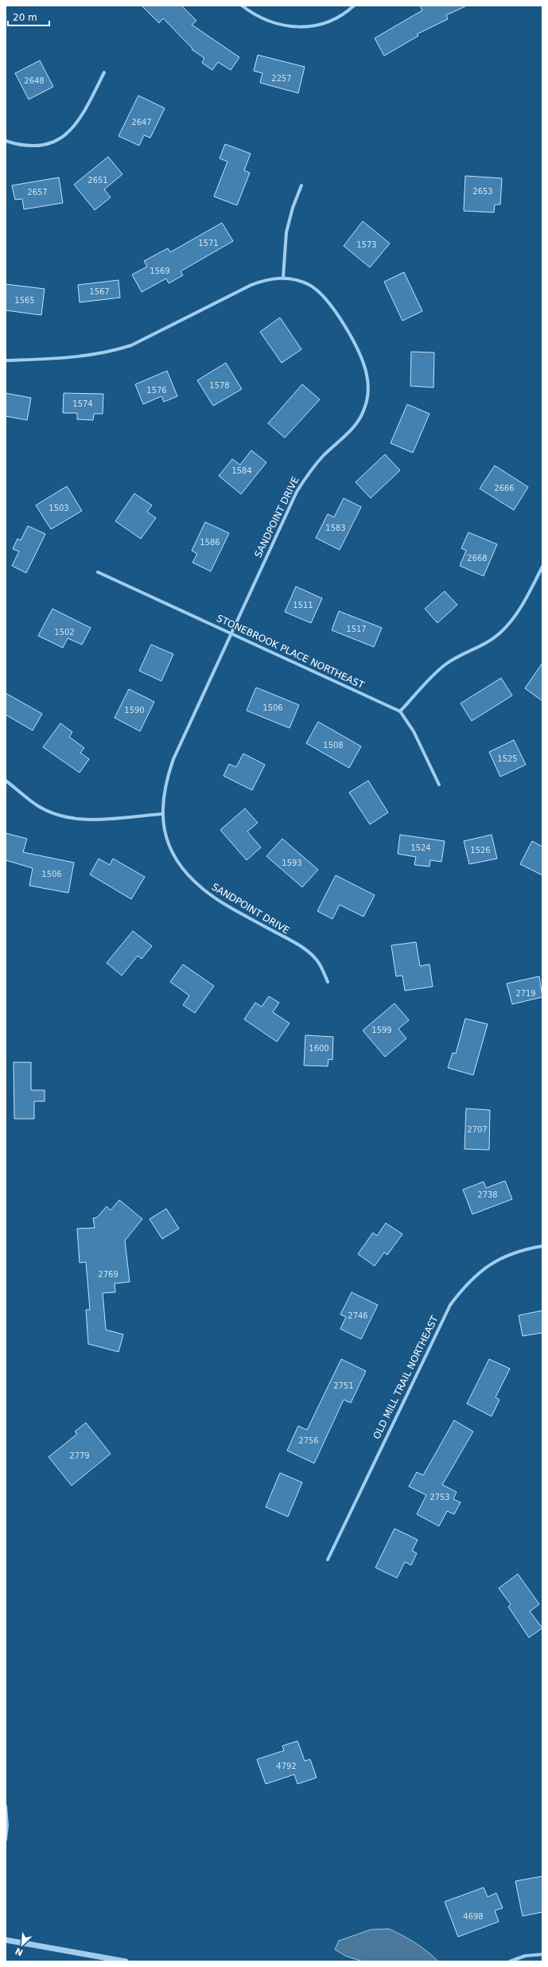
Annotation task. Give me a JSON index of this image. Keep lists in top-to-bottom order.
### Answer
{
  "streets": {
    "street": ["SANDPOINT DRIVE", "STONEBROOK PLACE NORTHEAST", "OLD MILL TRAIL NORTHEAST"]
  },
  "crossings": [
    ["SANDPOINT DRIVE", "STONEBROOK PLACE NORTHEAST"]
  ],
  "house_numbers": [
    "2257",
    "2648",
    "2647",
    "2651",
    "2653",
    "2657",
    "1571",
    "1573",
    "1569",
    "1567",
    "1565",
    "1578",
    "1576",
    "1574",
    "1584",
    "2666",
    "1503",
    "1583",
    "1586",
    "2668",
    "1511",
    "1517",
    "1502",
    "1506",
    "1590",
    "1508",
    "1525",
    "1524",
    "1526",
    "1593",
    "1506",
    "2719",
    "1599",
    "1600",
    "2707",
    "2738",
    "2769",
    "2746",
    "2751",
    "2756",
    "2779",
    "2753",
    "4792",
    "4698"
  ],
  "scale_bar": "20 m",
  "north": "bottom left"
}
